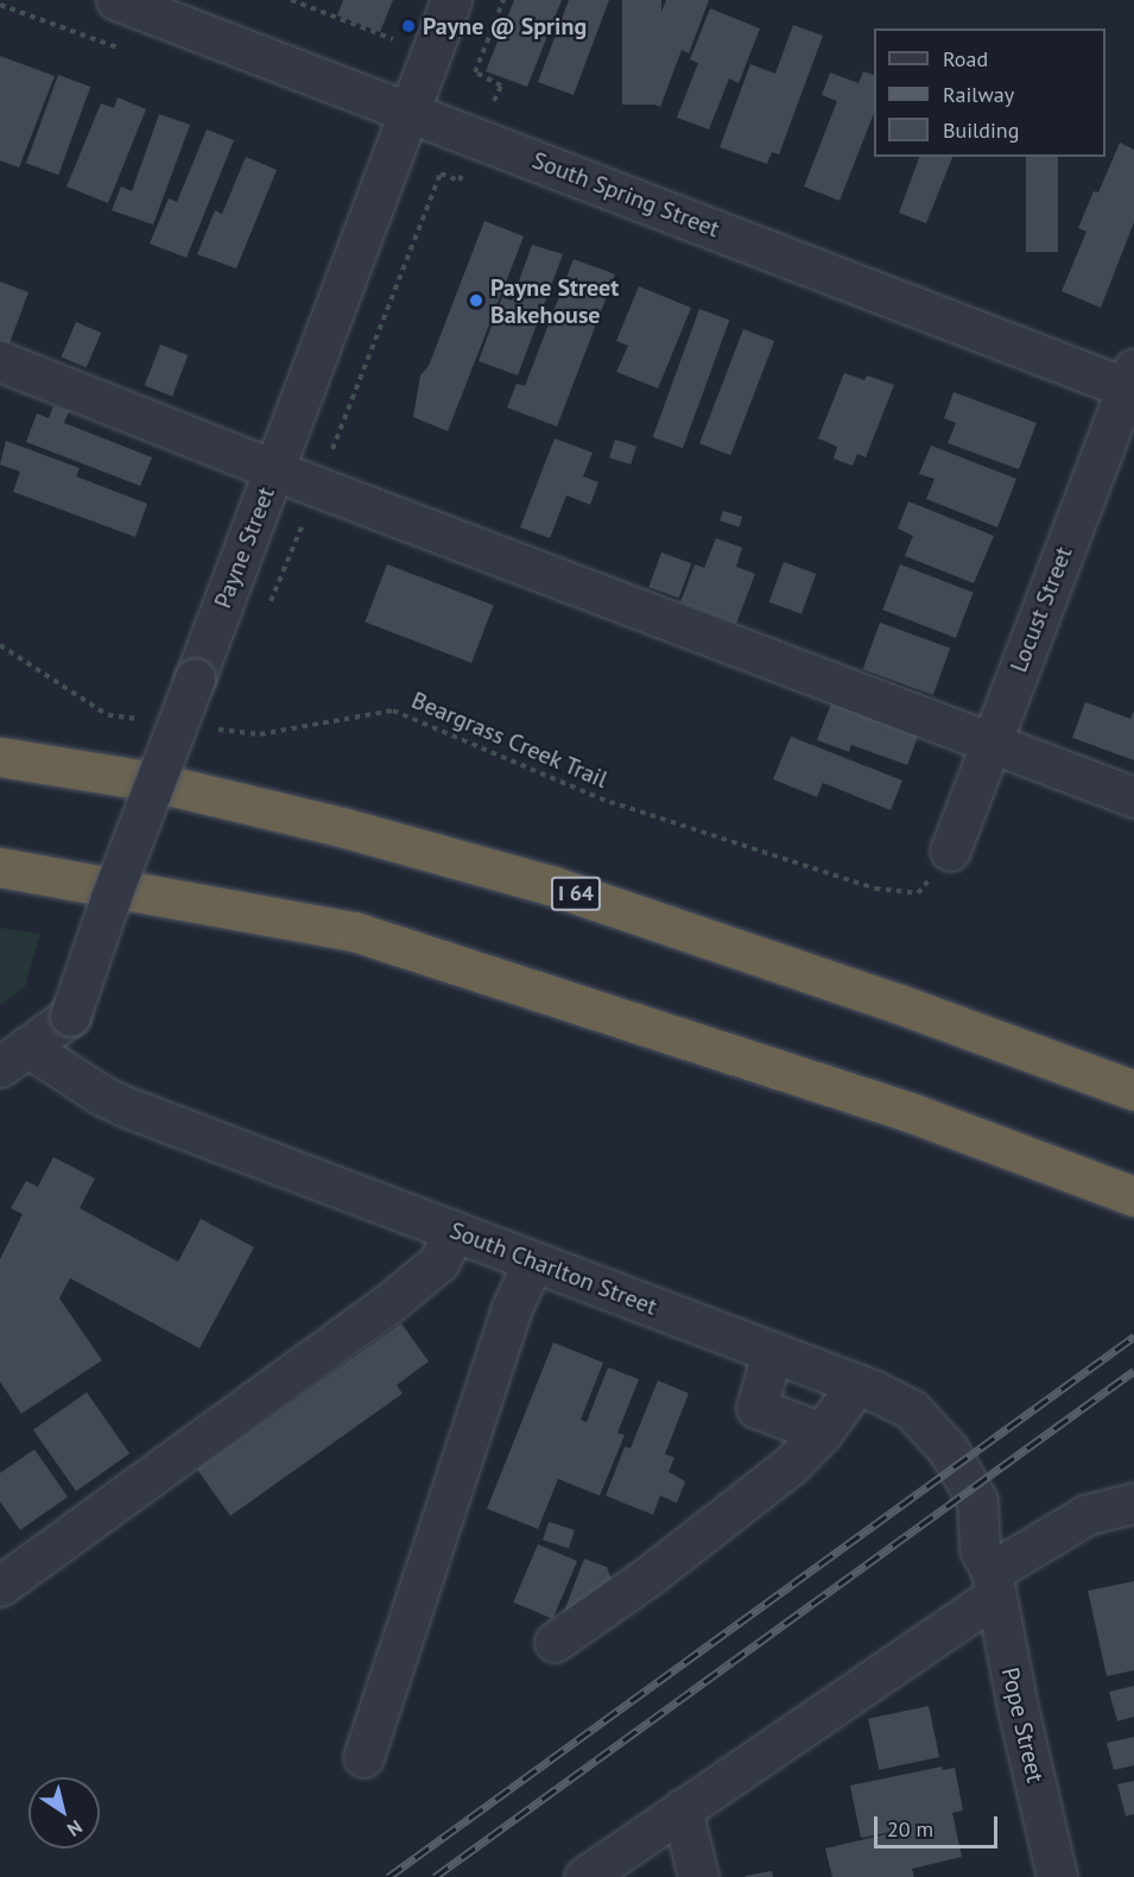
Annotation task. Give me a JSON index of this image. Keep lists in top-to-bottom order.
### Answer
{
  "streets": {
    "highway": ["I 64"],
    "street": [
      "South Spring Street",
      "Payne Street",
      "Locust Street",
      "South Charlton Street",
      "Pope Street"
    ],
    "path": ["Beargrass Creek Trail"]
  },
  "crossings": [
    ["South Spring Street", "Payne Street"],
    ["South Spring Street", "Locust Street"],
    ["Payne Street", "South Charlton Street"],
    ["Locust Street", "Beargrass Creek Trail"],
    ["South Charlton Street", "Pope Street"]
  ],
  "places": ["Payne @ Spring", "Payne Street Bakehouse"],
  "legend": ["Road", "Railway", "Building"],
  "scale_bar": "20 m",
  "north": "bottom right"
}
